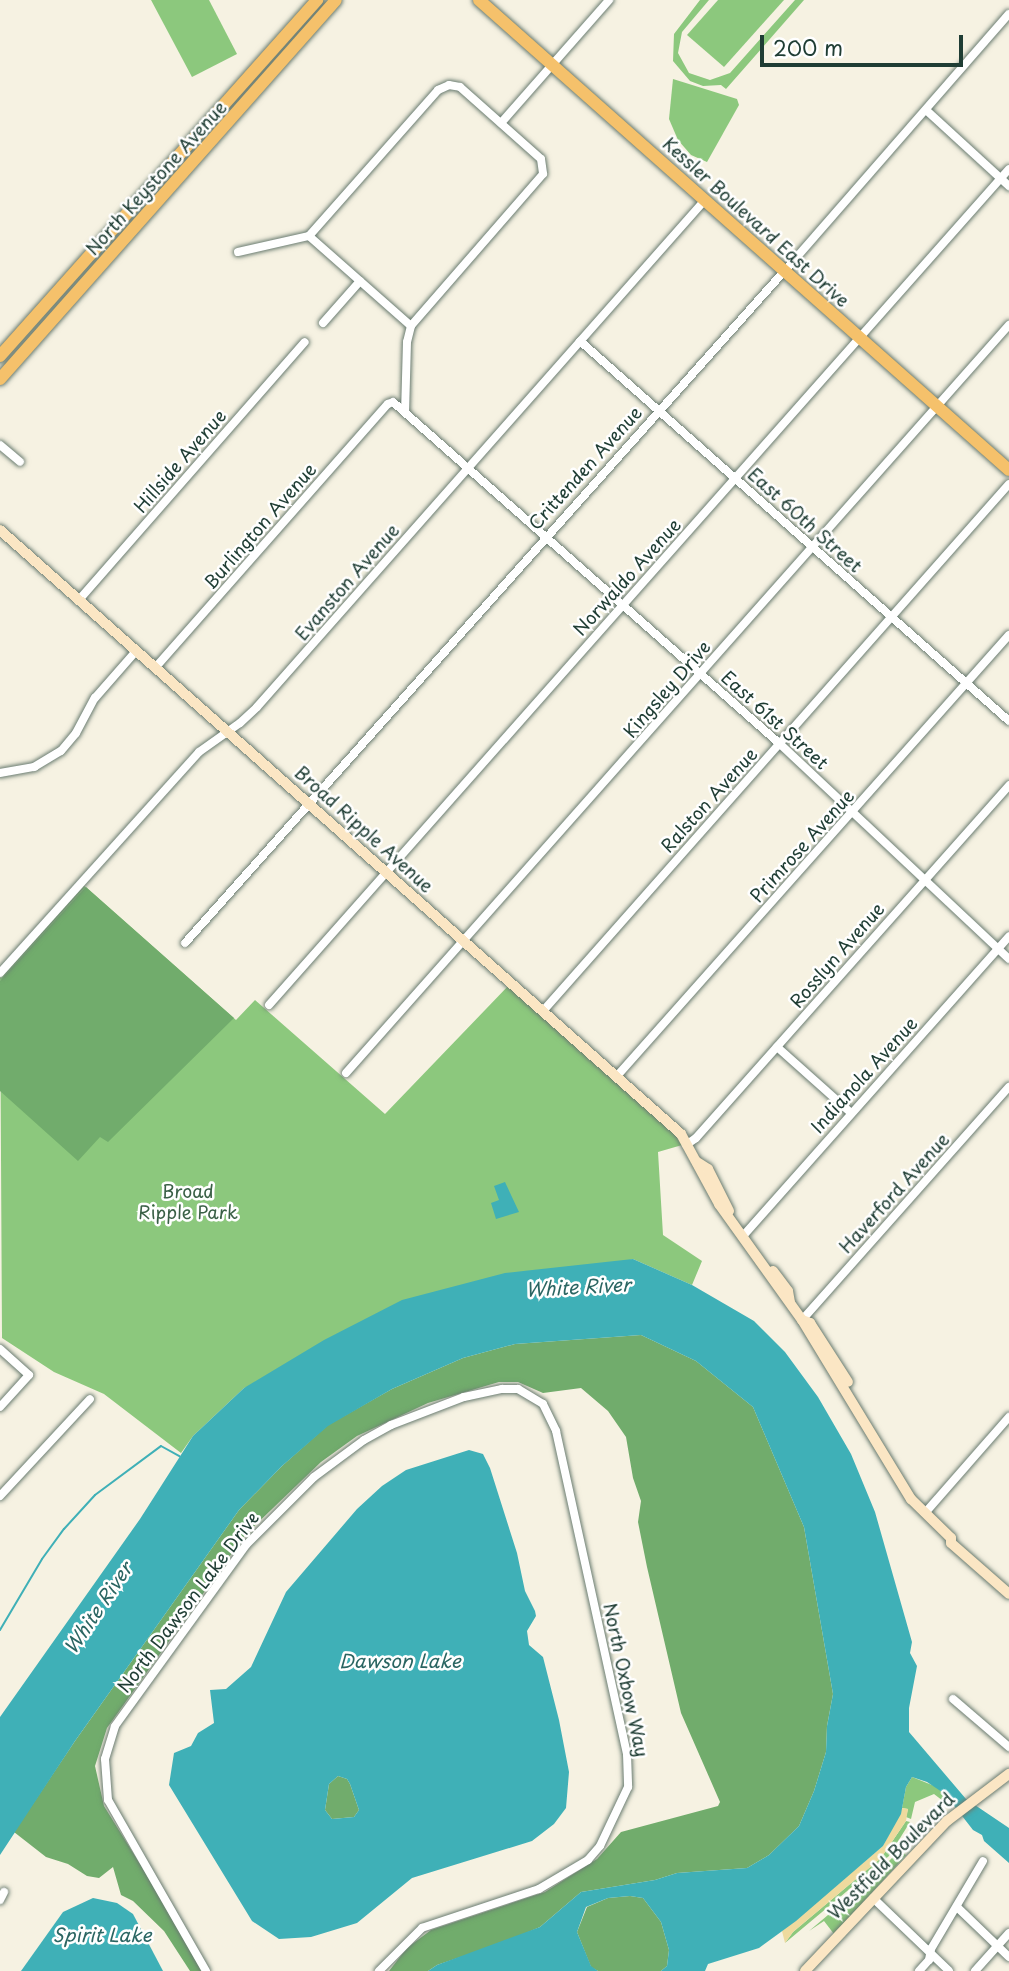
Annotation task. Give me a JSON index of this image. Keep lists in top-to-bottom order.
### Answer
{
  "streets": {
    "main road": ["North Keystone Avenue", "Kessler Boulevard East Drive"],
    "street": [
      "Hillside Avenue",
      "Crittenden Avenue",
      "East 60th Street",
      "Burlington Avenue",
      "Norwaldo Avenue",
      "Evanston Avenue",
      "Kingsley Drive",
      "East 61st Street",
      "Ralston Avenue",
      "Broad Ripple Avenue",
      "Primrose Avenue",
      "Rosslyn Avenue",
      "Indianola Avenue",
      "Haverford Avenue",
      "North Dawson Lake Drive",
      "North Oxbow Way",
      "Westfield Boulevard"
    ]
  },
  "crossings": [
    ["Kessler Boulevard East Drive", "Crittenden Avenue"],
    ["Kessler Boulevard East Drive", "Norwaldo Avenue"],
    ["Kessler Boulevard East Drive", "Evanston Avenue"],
    ["Kessler Boulevard East Drive", "Kingsley Drive"],
    ["Hillside Avenue", "Broad Ripple Avenue"],
    ["Crittenden Avenue", "East 60th Street"],
    ["Crittenden Avenue", "East 61st Street"],
    ["Crittenden Avenue", "Broad Ripple Avenue"],
    ["East 60th Street", "Norwaldo Avenue"],
    ["East 60th Street", "Evanston Avenue"],
    ["East 60th Street", "Kingsley Drive"],
    ["East 60th Street", "Ralston Avenue"],
    ["East 60th Street", "Primrose Avenue"],
    ["Burlington Avenue", "East 61st Street"],
    ["Burlington Avenue", "Broad Ripple Avenue"],
    ["Norwaldo Avenue", "East 61st Street"],
    ["Norwaldo Avenue", "Broad Ripple Avenue"],
    ["Evanston Avenue", "East 61st Street"],
    ["Evanston Avenue", "Broad Ripple Avenue"],
    ["Kingsley Drive", "East 61st Street"],
    ["Kingsley Drive", "Broad Ripple Avenue"],
    ["East 61st Street", "Ralston Avenue"],
    ["East 61st Street", "Primrose Avenue"],
    ["East 61st Street", "Rosslyn Avenue"],
    ["East 61st Street", "Indianola Avenue"],
    ["Ralston Avenue", "Broad Ripple Avenue"],
    ["Broad Ripple Avenue", "Primrose Avenue"],
    ["Broad Ripple Avenue", "Rosslyn Avenue"],
    ["Broad Ripple Avenue", "Indianola Avenue"],
    ["Broad Ripple Avenue", "Haverford Avenue"],
    ["North Dawson Lake Drive", "North Oxbow Way"]
  ],
  "water": ["White River", "Dawson Lake", "Spirit Lake"],
  "parks": ["Broad Ripple Park"],
  "scale_bar": "200 m"
}
